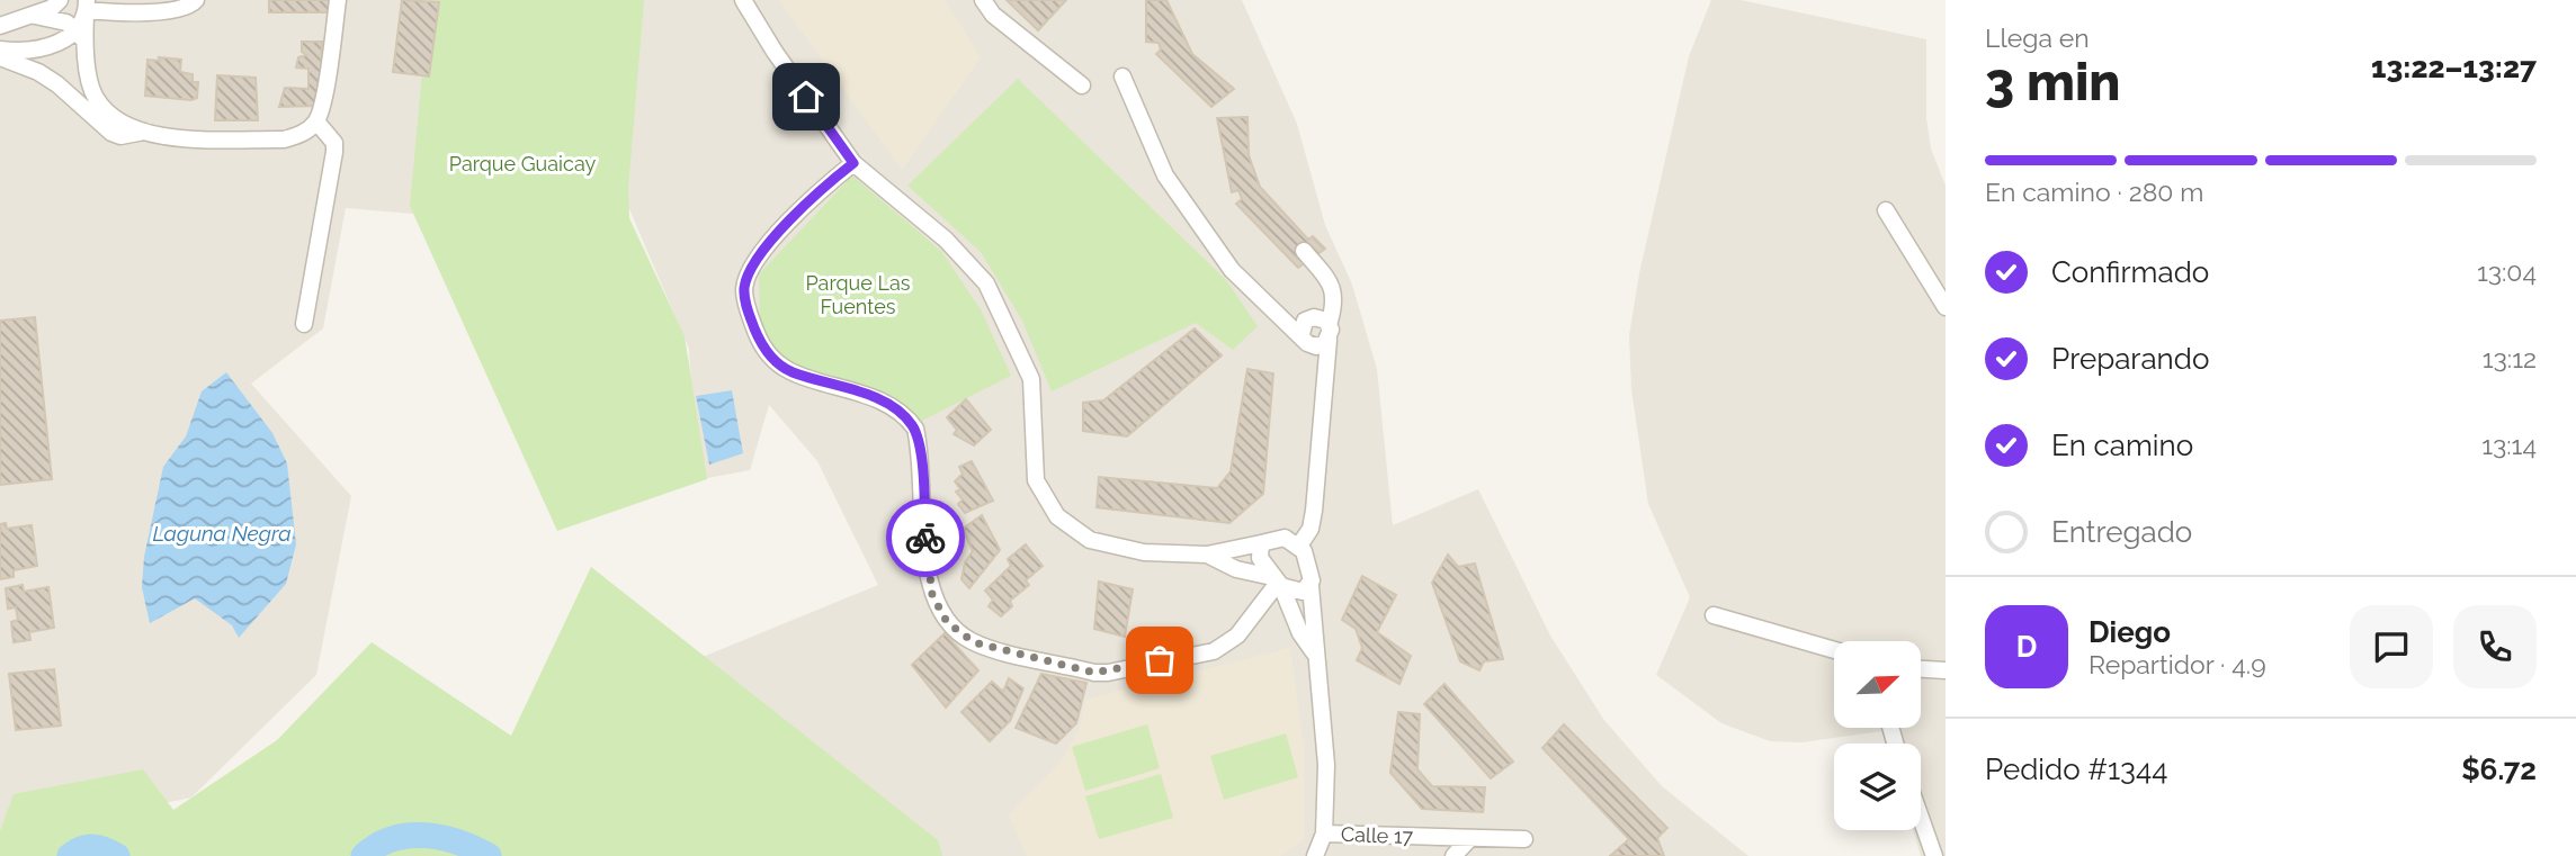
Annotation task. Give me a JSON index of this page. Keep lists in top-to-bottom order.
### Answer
{
  "streets": {
    "street": ["Calle 17"]
  },
  "water": ["Laguna Negra"],
  "parks": ["Parque Guaicay", "Parque Las Fuentes"],
  "north": "top right",
  "page": {
    "heading": ["3 min", "Llega en", "13:22–13:27"],
    "panel": [
      "Diego",
      "Repartidor · 4.9",
      "Pedido #1344",
      "$6.72"
    ],
    "bar": "En camino · 280 m",
    "list": [
      ["Confirmado", "13:04"],
      ["Preparando", "13:12"],
      ["En camino", "13:14"],
      "Entregado"
    ],
    "round": "D"
  }
}
